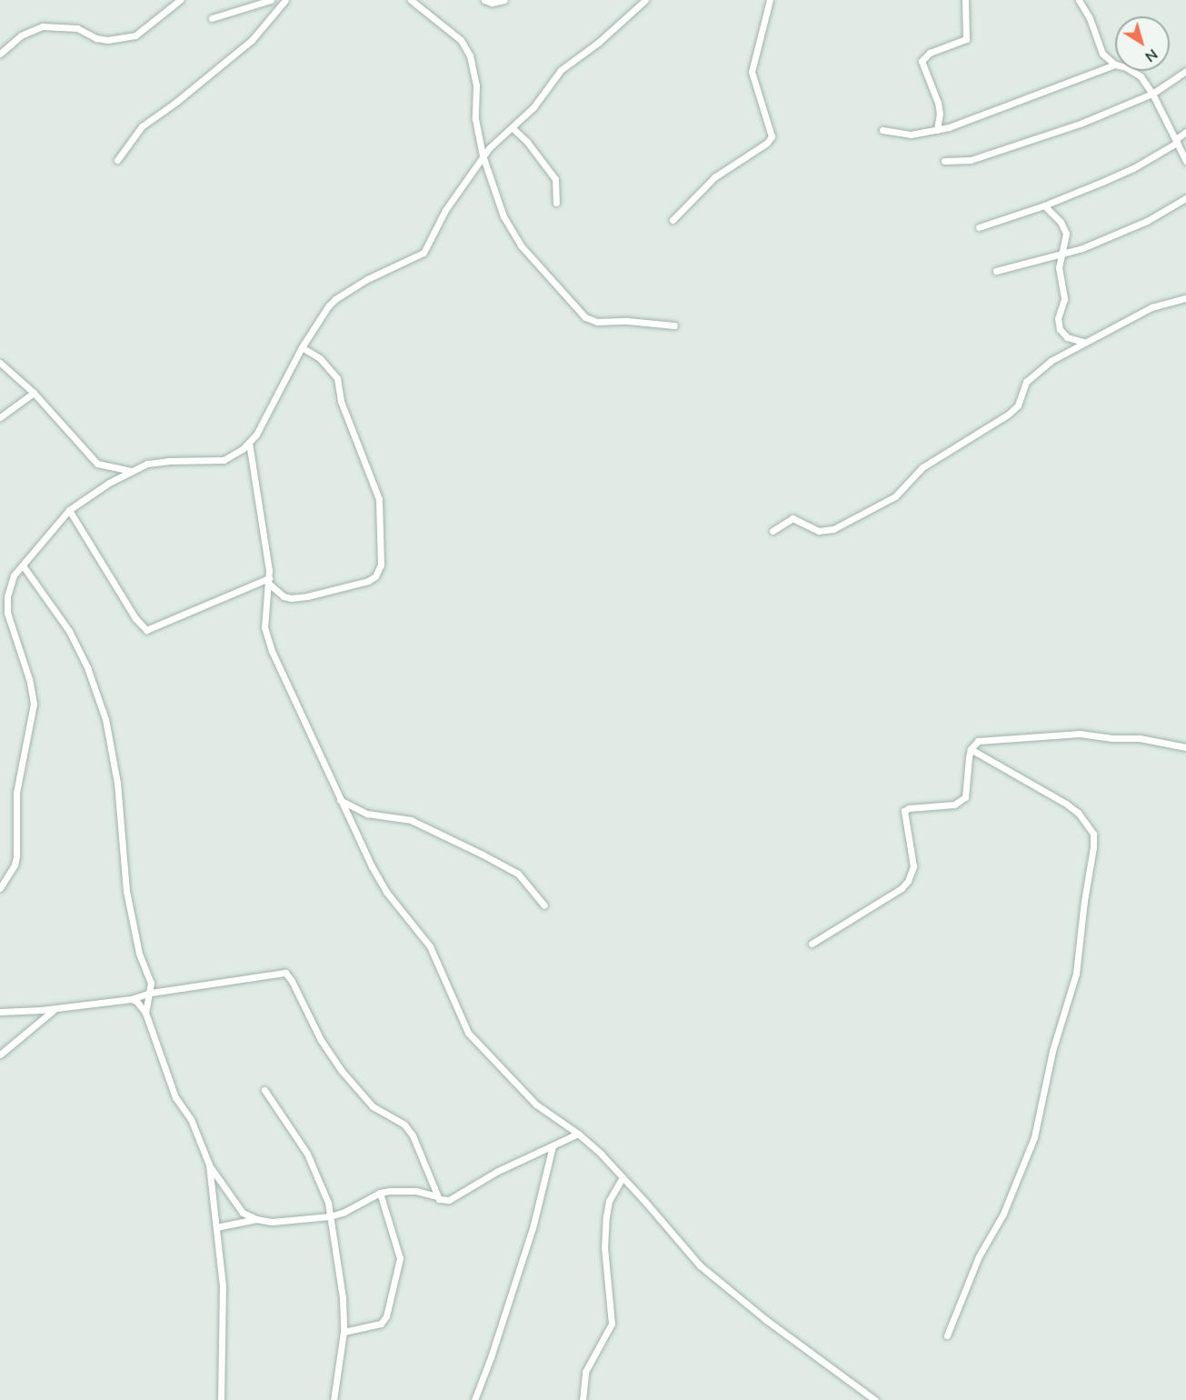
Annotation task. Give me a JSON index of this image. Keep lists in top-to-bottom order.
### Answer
{
  "north": "bottom right"
}
